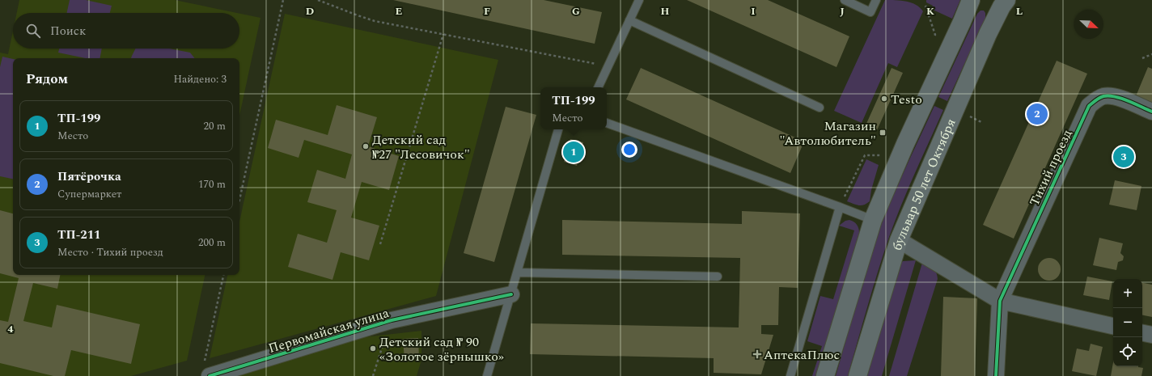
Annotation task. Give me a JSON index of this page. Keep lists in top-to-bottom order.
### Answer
{
  "streets": {
    "main road": ["бульвар 50 лет Октября"],
    "street": ["Тихий проезд", "Первомайская улица"]
  },
  "places": {
    "other": ["Testo", "Детский сад №27 \"Лесовичок\"", "Детский сад № 90 «Золотое зёрнышко»"],
    "transit": ["Магазин \"Автолюбитель\""],
    "health": ["АптекаПлюс"]
  },
  "north": "bottom right",
  "page": {
    "search": "Поиск",
    "heading": ["Рядом", "Найдено: 3"],
    "popup": ["ТП-199", "Место"],
    "list": [
      {
        "mark": "1",
        "name": "ТП-199",
        "note": "Место",
        "value": "20 m"
      },
      {
        "mark": "2",
        "name": "Пятёрочка",
        "note": "Супермаркет",
        "value": "170 m"
      },
      {
        "mark": "3",
        "name": "ТП-211",
        "note": "Место · Тихий проезд",
        "value": "200 m"
      }
    ],
    "pins": ["2", "1", "3"],
    "map_buttons": ["+", "−"]
  },
  "grid": {
    "columns": [
      "D",
      "E",
      "F",
      "G",
      "H",
      "I",
      "J",
      "K",
      "L"
    ],
    "rows": ["4"]
  }
}
